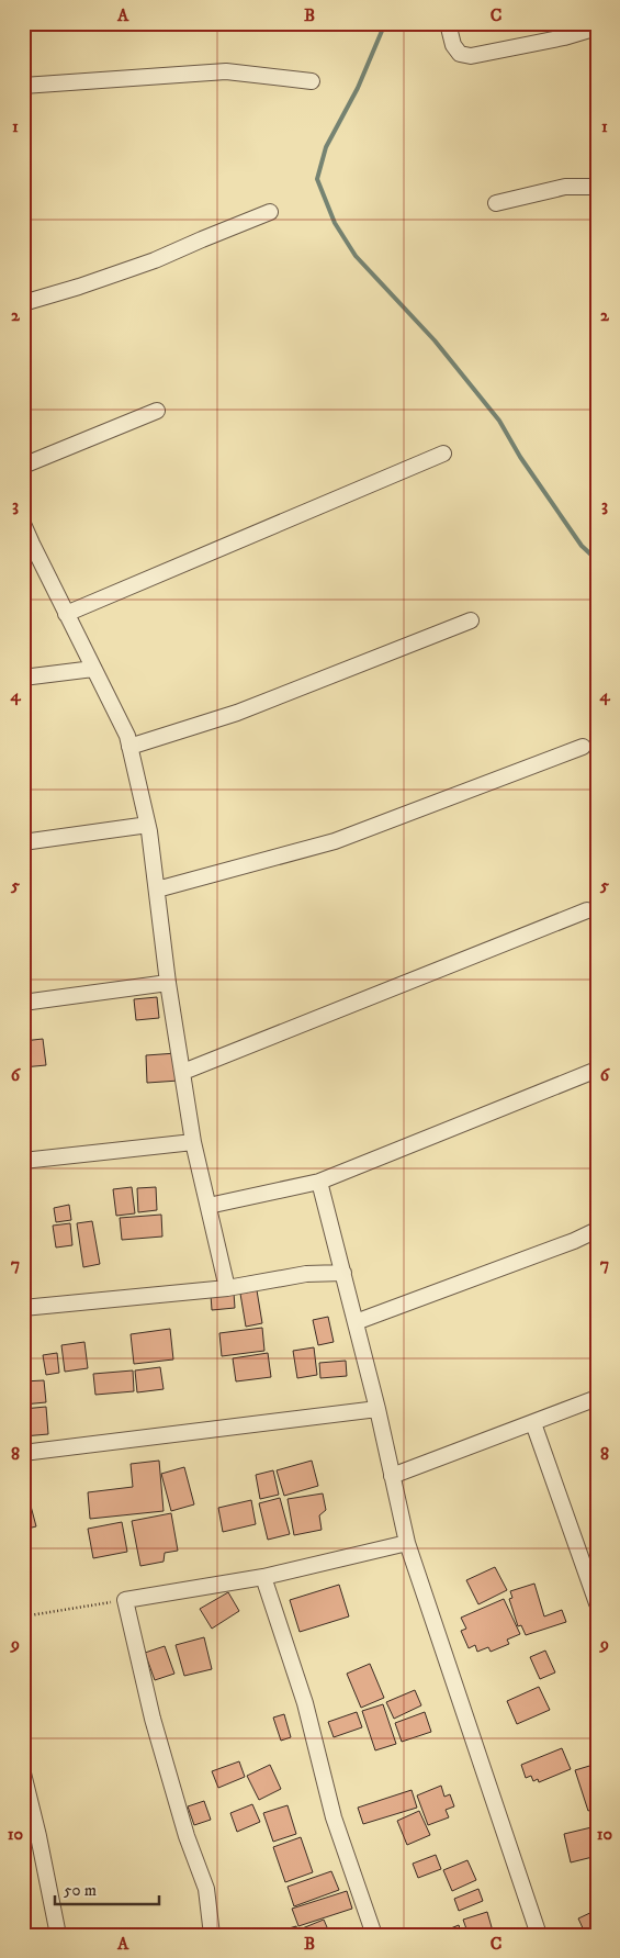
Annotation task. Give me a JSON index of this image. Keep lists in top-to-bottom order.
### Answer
{
  "scale_bar": "50 m",
  "grid": {
    "columns": ["A", "B", "C"],
    "rows": [
      "1",
      "2",
      "3",
      "4",
      "5",
      "6",
      "7",
      "8",
      "9",
      "10"
    ]
  }
}
